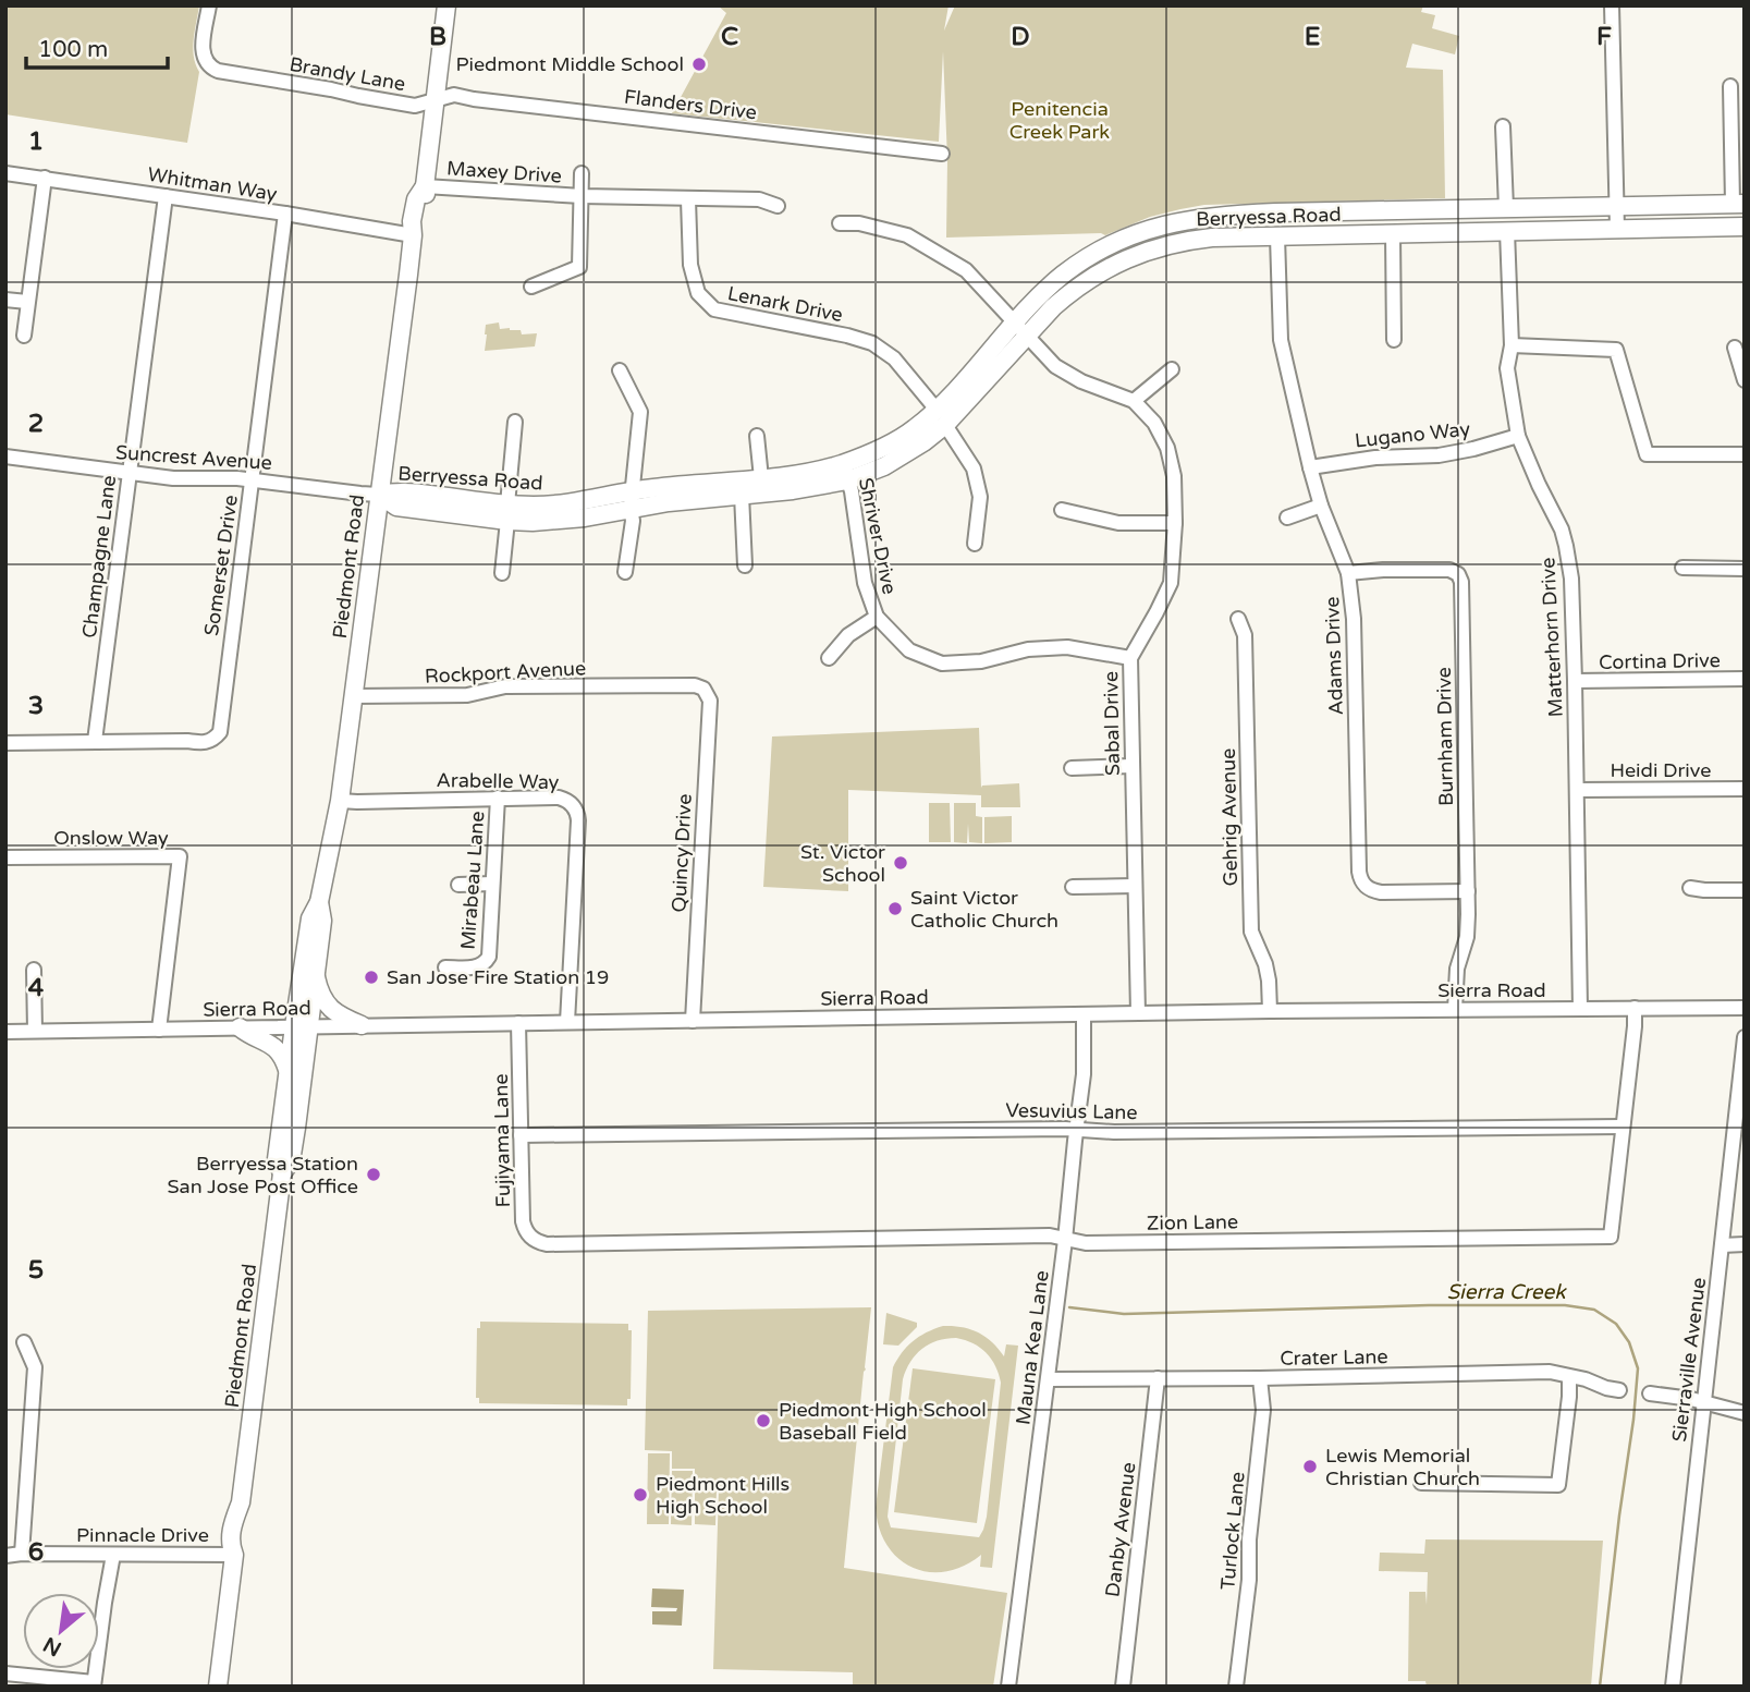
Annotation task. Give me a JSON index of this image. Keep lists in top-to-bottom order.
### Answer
{
  "streets": {
    "main road": ["Berryessa Road", "Piedmont Road"],
    "street": [
      "Brandy Lane",
      "Flanders Drive",
      "Maxey Drive",
      "Whitman Way",
      "Lenark Drive",
      "Lugano Way",
      "Suncrest Avenue",
      "Shriver Drive",
      "Champagne Lane",
      "Somerset Drive",
      "Matterhorn Drive",
      "Adams Drive",
      "Cortina Drive",
      "Rockport Avenue",
      "Sabal Drive",
      "Burnham Drive",
      "Heidi Drive",
      "Arabelle Way",
      "Gehrig Avenue",
      "Onslow Way",
      "Quincy Drive",
      "Mirabeau Lane",
      "Sierra Road",
      "Vesuvius Lane",
      "Fujiyama Lane",
      "Zion Lane",
      "Mauna Kea Lane",
      "Crater Lane",
      "Sierraville Avenue",
      "Danby Avenue",
      "Turlock Lane",
      "Pinnacle Drive"
    ]
  },
  "crossings": [
    ["Brandy Lane", "Flanders Drive"],
    ["Brandy Lane", "Piedmont Road"],
    ["Flanders Drive", "Piedmont Road"],
    ["Maxey Drive", "Lenark Drive"],
    ["Maxey Drive", "Piedmont Road"],
    ["Whitman Way", "Champagne Lane"],
    ["Whitman Way", "Somerset Drive"],
    ["Whitman Way", "Piedmont Road"],
    ["Berryessa Road", "Lenark Drive"],
    ["Berryessa Road", "Suncrest Avenue"],
    ["Berryessa Road", "Shriver Drive"],
    ["Berryessa Road", "Piedmont Road"],
    ["Berryessa Road", "Matterhorn Drive"],
    ["Berryessa Road", "Adams Drive"],
    ["Lugano Way", "Matterhorn Drive"],
    ["Lugano Way", "Adams Drive"],
    ["Suncrest Avenue", "Champagne Lane"],
    ["Suncrest Avenue", "Somerset Drive"],
    ["Suncrest Avenue", "Piedmont Road"],
    ["Shriver Drive", "Sabal Drive"],
    ["Champagne Lane", "Somerset Drive"],
    ["Piedmont Road", "Rockport Avenue"],
    ["Piedmont Road", "Arabelle Way"],
    ["Piedmont Road", "Sierra Road"],
    ["Piedmont Road", "Pinnacle Drive"],
    ["Matterhorn Drive", "Cortina Drive"],
    ["Matterhorn Drive", "Heidi Drive"],
    ["Matterhorn Drive", "Sierra Road"],
    ["Adams Drive", "Burnham Drive"],
    ["Rockport Avenue", "Quincy Drive"],
    ["Sabal Drive", "Sierra Road"],
    ["Burnham Drive", "Sierra Road"],
    ["Arabelle Way", "Mirabeau Lane"],
    ["Arabelle Way", "Sierra Road"],
    ["Gehrig Avenue", "Sierra Road"],
    ["Onslow Way", "Sierra Road"],
    ["Quincy Drive", "Sierra Road"],
    ["Sierra Road", "Fujiyama Lane"],
    ["Sierra Road", "Zion Lane"],
    ["Sierra Road", "Mauna Kea Lane"],
    ["Vesuvius Lane", "Fujiyama Lane"],
    ["Vesuvius Lane", "Zion Lane"],
    ["Vesuvius Lane", "Mauna Kea Lane"],
    ["Fujiyama Lane", "Zion Lane"],
    ["Zion Lane", "Mauna Kea Lane"],
    ["Mauna Kea Lane", "Crater Lane"],
    ["Crater Lane", "Danby Avenue"],
    ["Crater Lane", "Turlock Lane"]
  ],
  "water": ["Sierra Creek"],
  "parks": ["Penitencia Creek Park"],
  "places": [
    "Piedmont Middle School",
    "St. Victor School",
    "Saint Victor Catholic Church",
    "San Jose Fire Station 19",
    "Berryessa Station San Jose Post Office",
    "Piedmont High School Baseball Field",
    "Lewis Memorial Christian Church",
    "Piedmont Hills High School"
  ],
  "scale_bar": "100 m",
  "north": "bottom left",
  "grid": {
    "columns": [
      "B",
      "C",
      "D",
      "E",
      "F"
    ],
    "rows": [
      "1",
      "2",
      "3",
      "4",
      "5",
      "6"
    ]
  }
}
